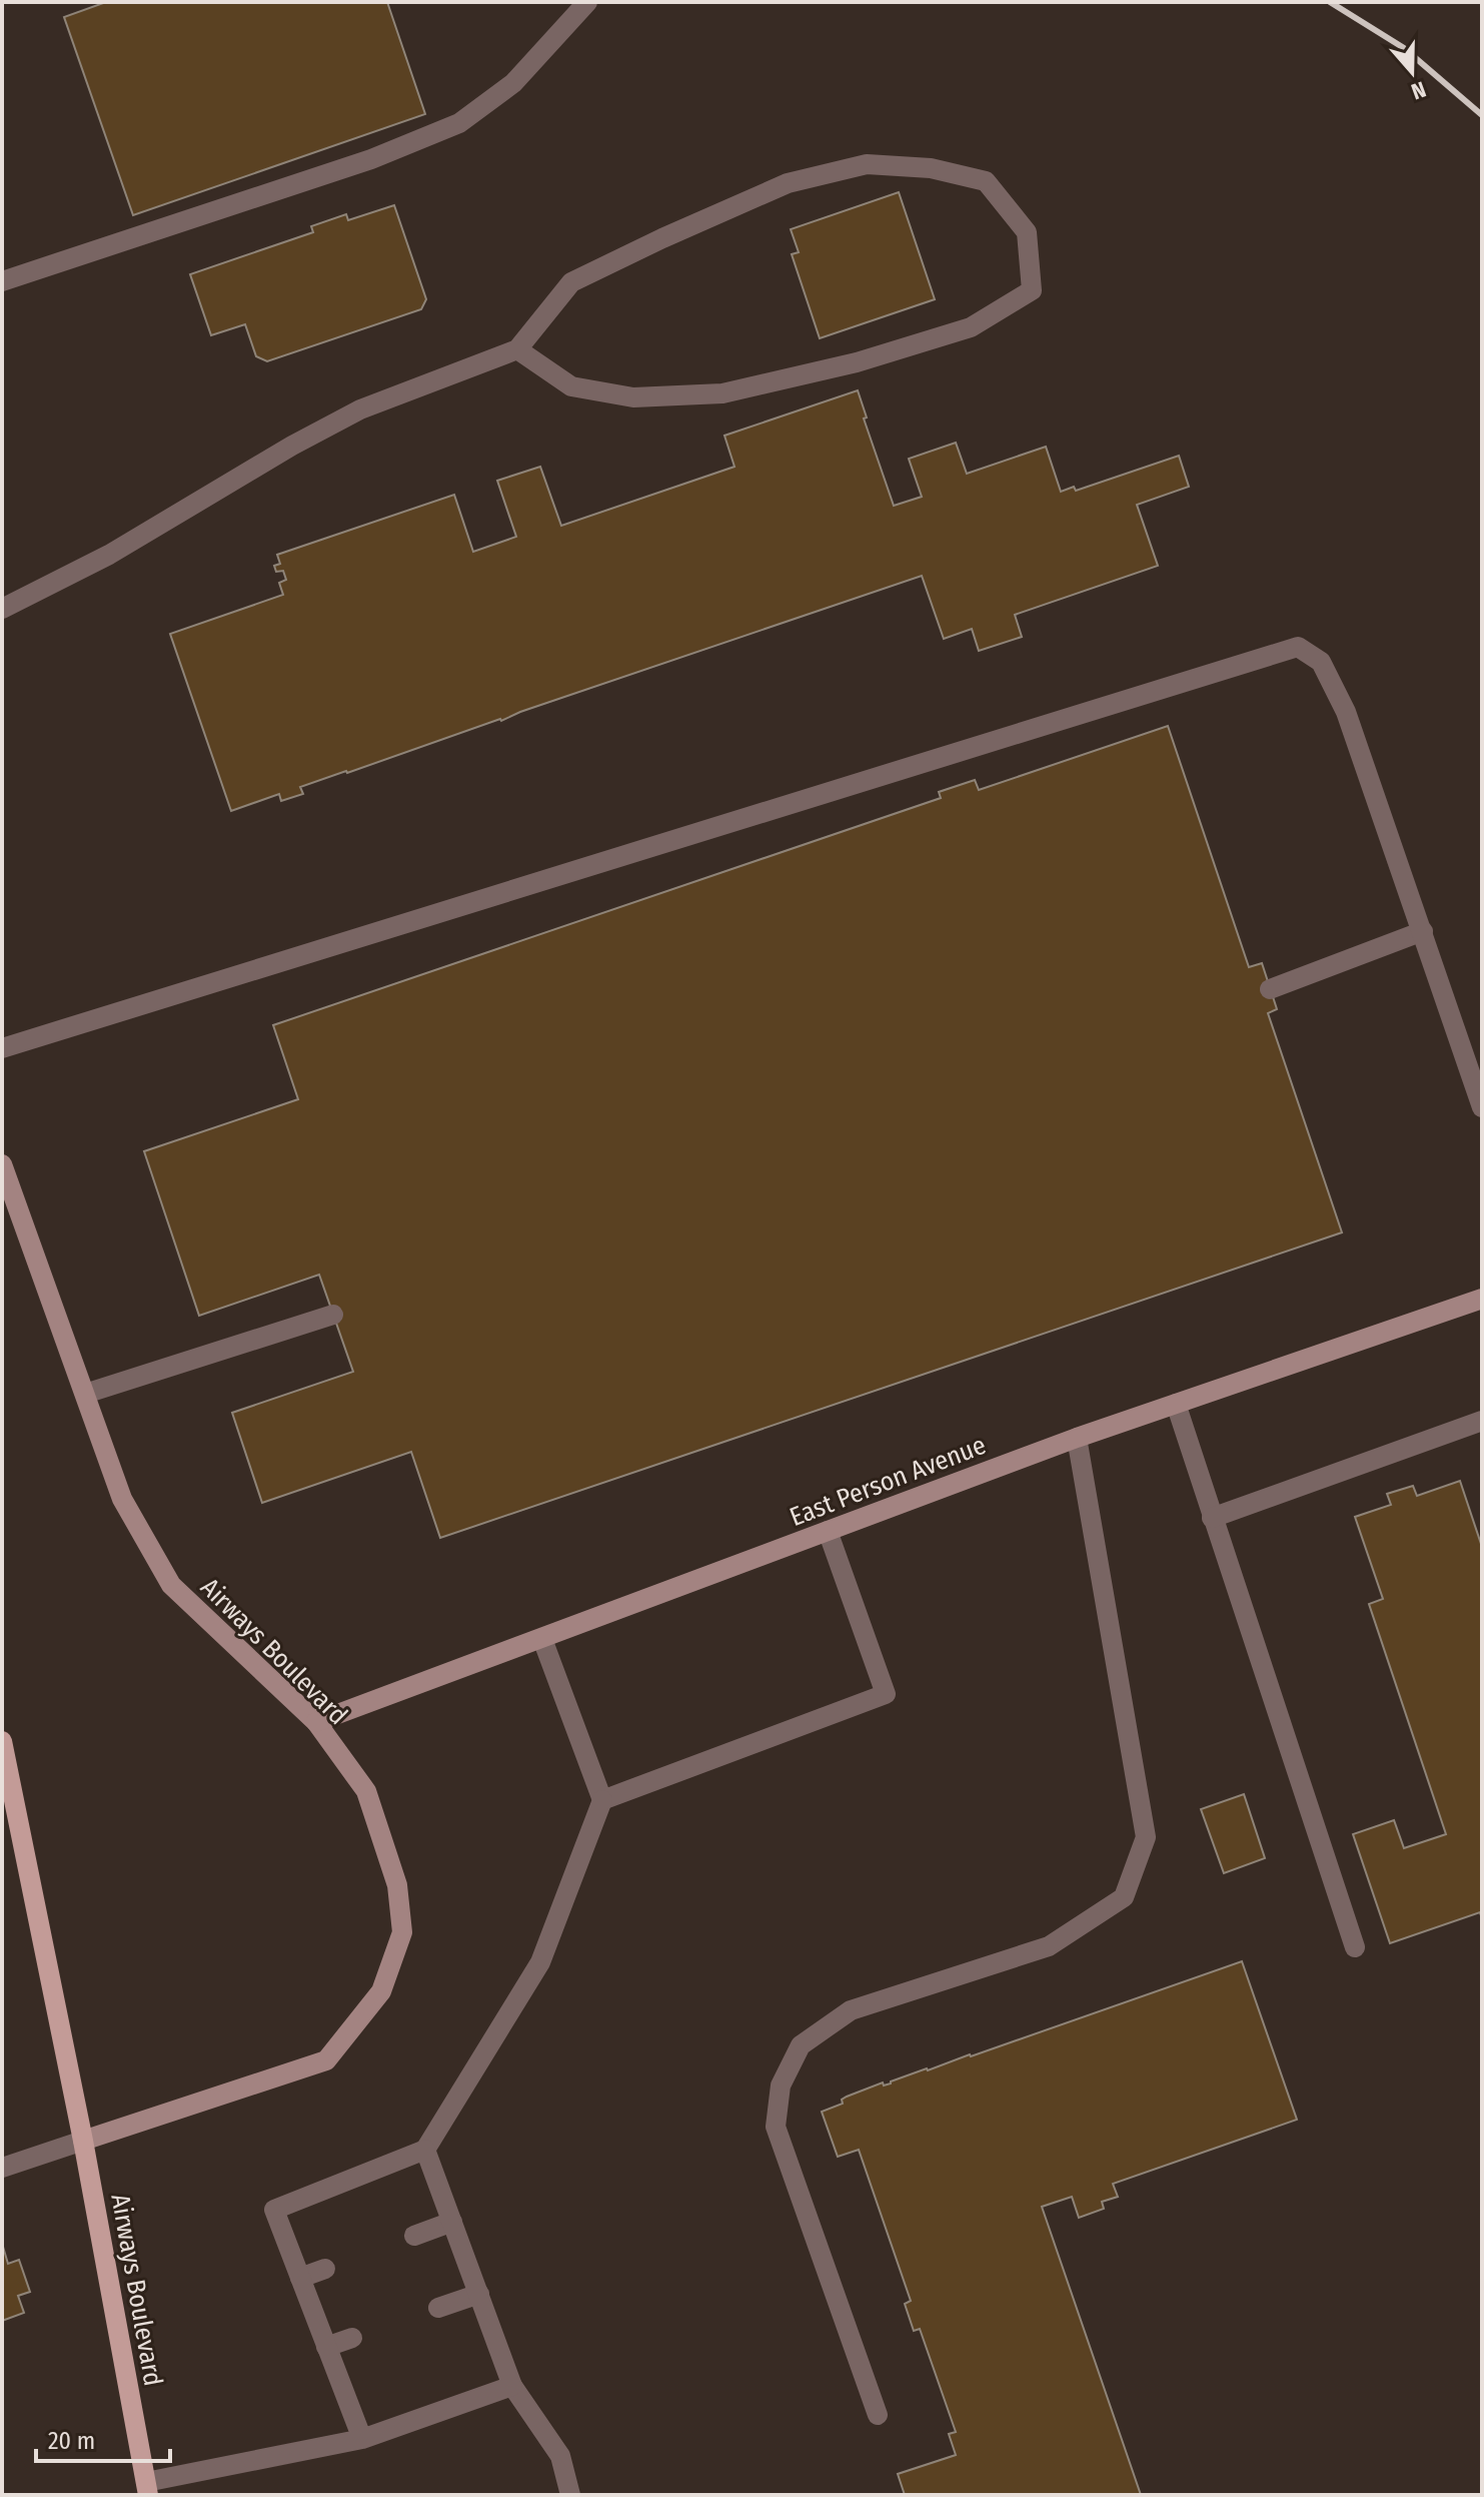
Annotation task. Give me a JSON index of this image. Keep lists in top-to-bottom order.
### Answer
{
  "streets": {
    "main road": ["East Person Avenue", "Airways Boulevard"]
  },
  "crossings": [
    ["East Person Avenue", "Airways Boulevard"]
  ],
  "scale_bar": "20 m",
  "north": "bottom"
}
